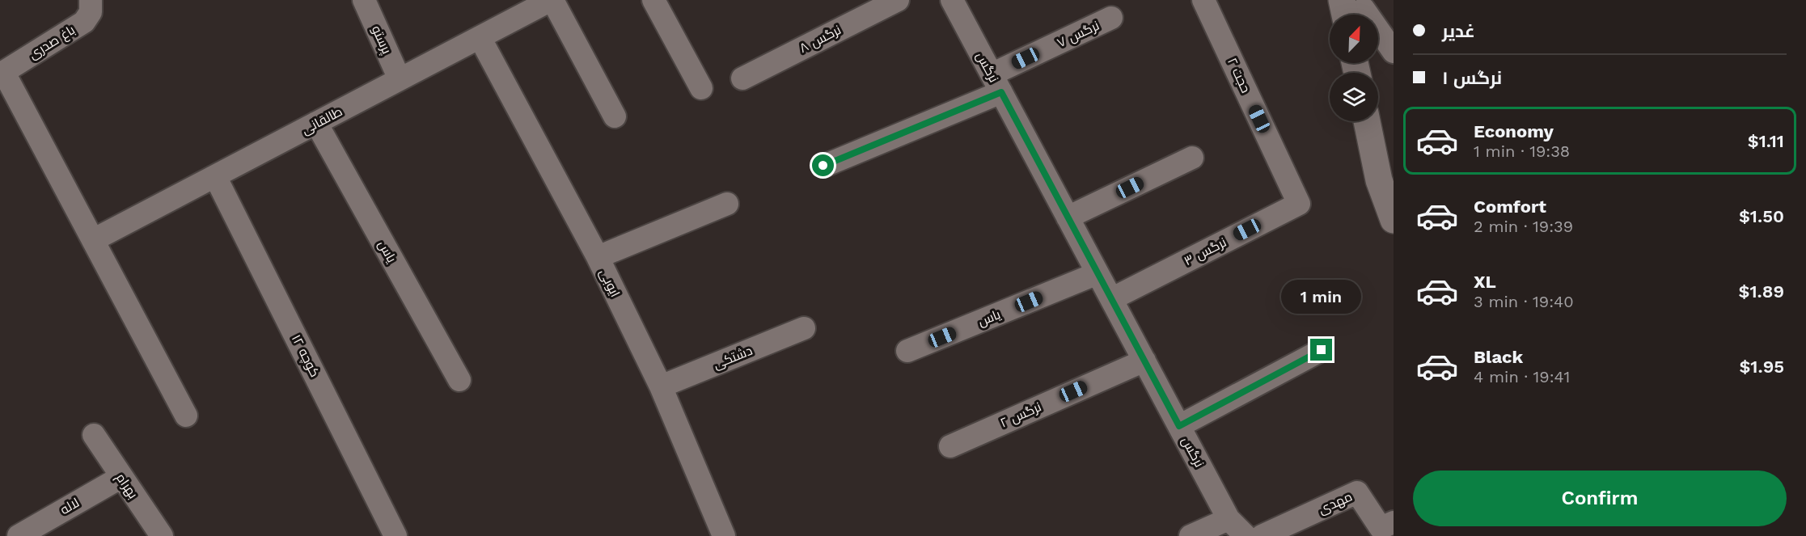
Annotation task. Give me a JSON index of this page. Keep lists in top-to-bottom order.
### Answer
{
  "streets": {
    "street": [
      "نرگس ۷",
      "نرگس ۸",
      "پرستو",
      "باغ صدری",
      "نرگس",
      "حجت ۲",
      "طالقانی",
      "یاس",
      "نرگس ۳",
      "ایوبی",
      "کوچه ۱۲",
      "دشتکی",
      "نرگس ۲",
      "بهرام",
      "مهدی",
      "لاله"
    ]
  },
  "crossings": [
    ["نرگس ۷", "نرگس"],
    ["پرستو", "طالقانی"],
    ["نرگس", "یاس"],
    ["نرگس", "نرگس ۳"],
    ["نرگس", "نرگس ۲"],
    ["حجت ۲", "نرگس ۳"],
    ["طالقانی", "یاس"],
    ["طالقانی", "ایوبی"],
    ["طالقانی", "کوچه ۱۲"],
    ["ایوبی", "دشتکی"],
    ["بهرام", "لاله"]
  ],
  "north": "top right",
  "page": {
    "banner": ["غدیر", "نرگس ۱"],
    "list": [
      {
        "name": "Economy",
        "note": "1 min · 19:38",
        "value": "$1.11"
      },
      {
        "name": "Comfort",
        "note": "2 min · 19:39",
        "value": "$1.50"
      },
      {
        "name": "XL",
        "note": "3 min · 19:40",
        "value": "$1.89"
      },
      {
        "name": "Black",
        "note": "4 min · 19:41",
        "value": "$1.95"
      }
    ],
    "bubble": "1 min",
    "buttons": "Confirm"
  }
}
